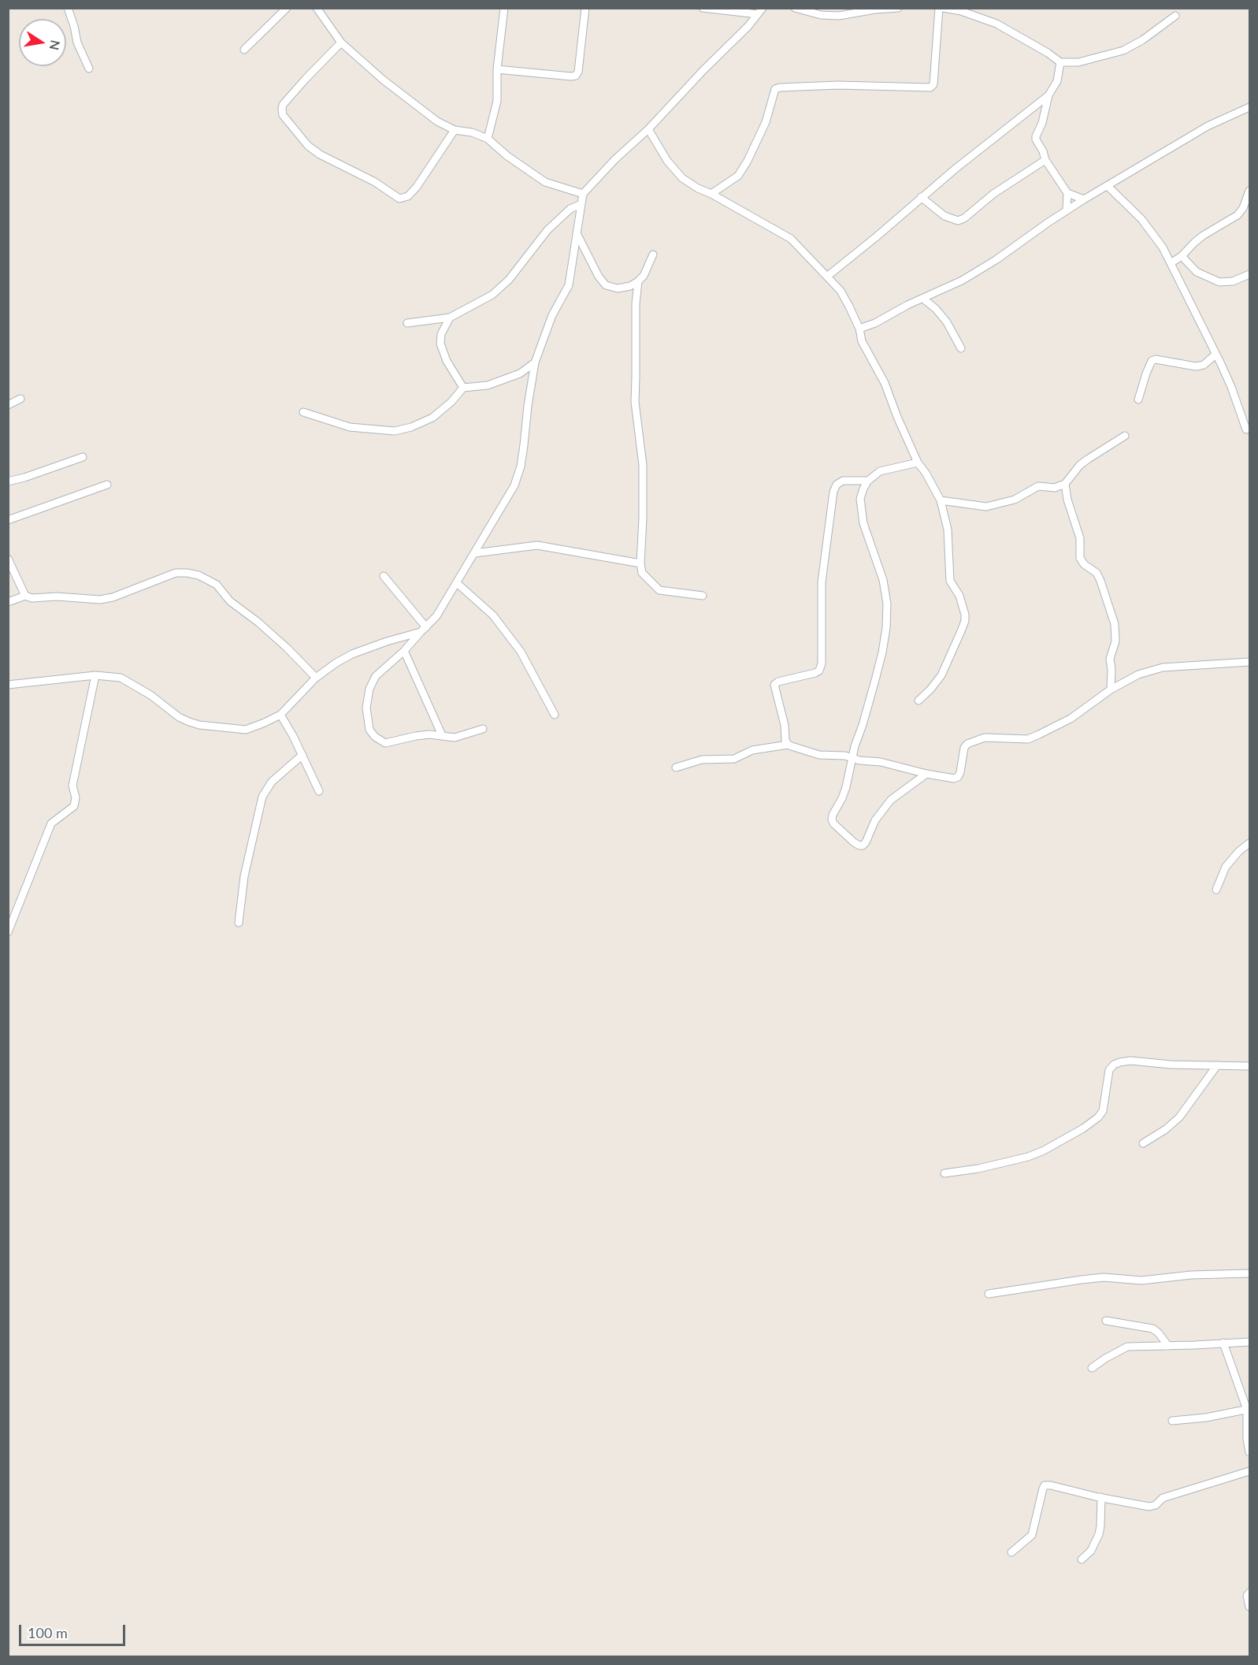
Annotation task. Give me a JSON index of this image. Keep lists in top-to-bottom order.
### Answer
{
  "scale_bar": "100 m",
  "north": "right"
}
